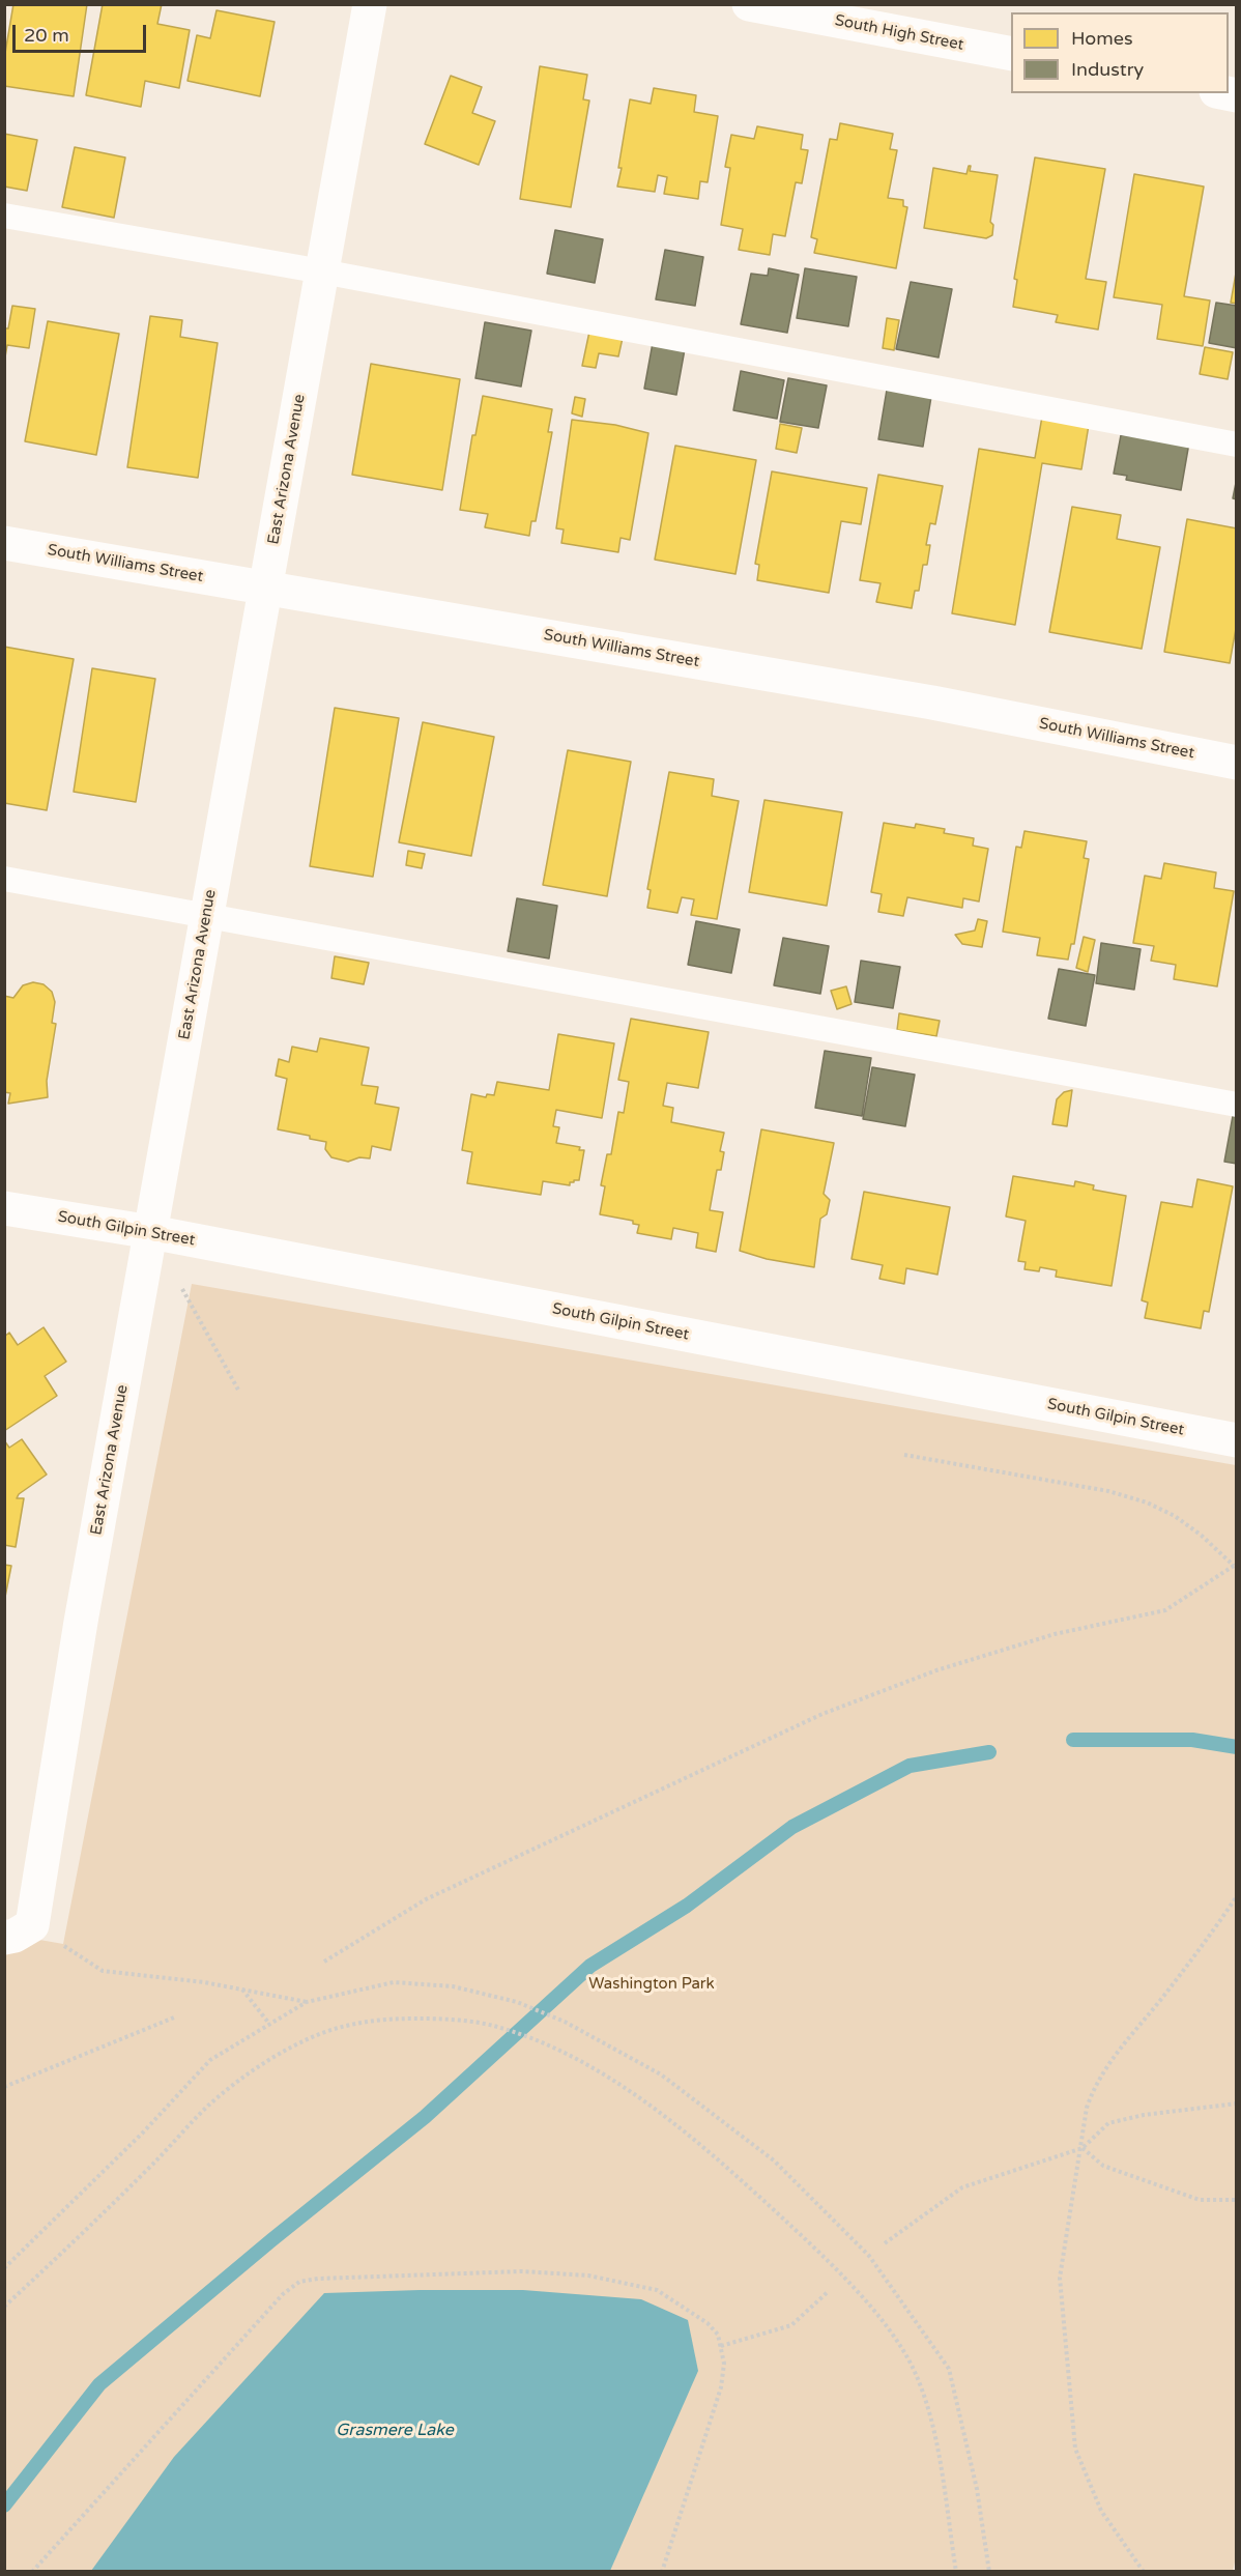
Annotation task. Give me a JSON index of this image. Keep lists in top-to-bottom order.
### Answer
{
  "streets": {
    "street": [
      "South High Street",
      "East Arizona Avenue",
      "South Williams Street",
      "South Gilpin Street"
    ]
  },
  "crossings": [
    ["East Arizona Avenue", "South Williams Street"],
    ["East Arizona Avenue", "South Gilpin Street"]
  ],
  "water": ["Grasmere Lake"],
  "parks": ["Washington Park"],
  "legend": ["Homes", "Industry"],
  "scale_bar": "20 m"
}
